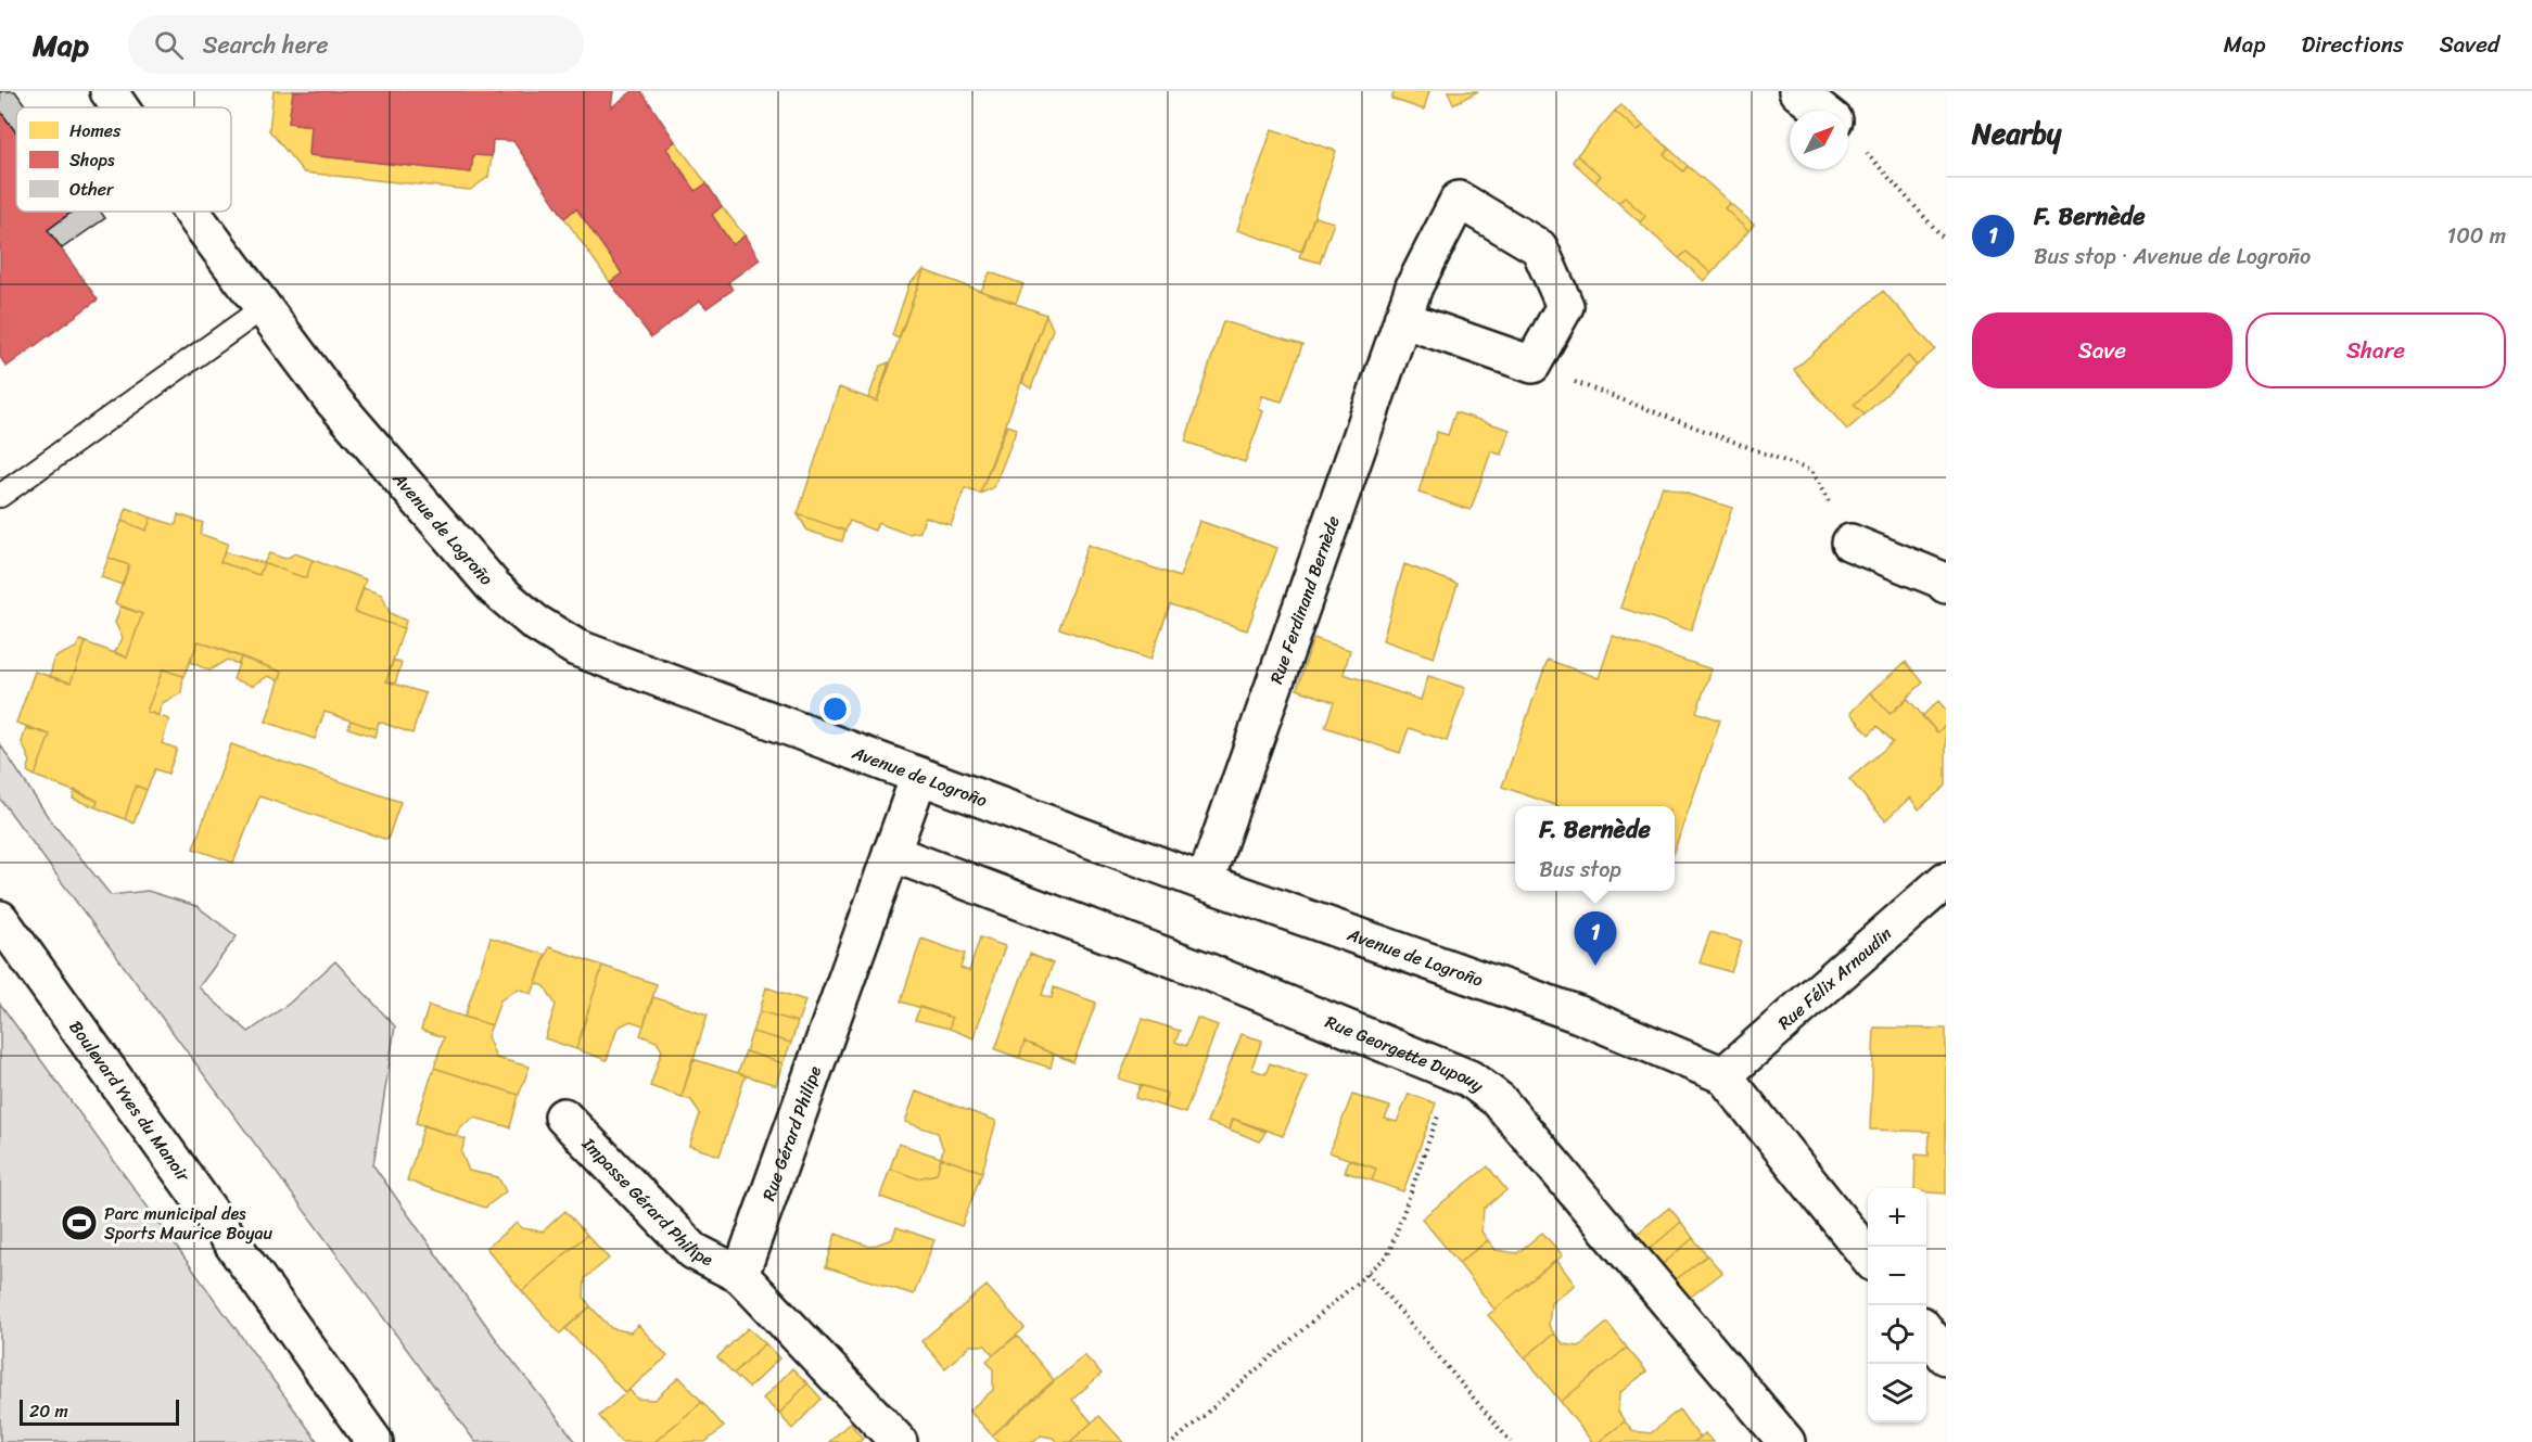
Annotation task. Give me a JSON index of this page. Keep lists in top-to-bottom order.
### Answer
{
  "streets": {
    "street": [
      "Avenue de Logroño",
      "Rue Ferdinand Bernède",
      "Rue Félix Arnaudin",
      "Rue Georgette Dupouy",
      "Boulevard Yves du Manoir",
      "Rue Gérard Philipe",
      "Impasse Gérard Philipe"
    ]
  },
  "crossings": [
    ["Avenue de Logroño", "Rue Ferdinand Bernède"],
    ["Avenue de Logroño", "Rue Félix Arnaudin"],
    ["Avenue de Logroño", "Rue Gérard Philipe"],
    ["Rue Georgette Dupouy", "Rue Gérard Philipe"],
    ["Rue Gérard Philipe", "Impasse Gérard Philipe"]
  ],
  "places": {
    "sports": ["Parc municipal des Sports Maurice Boyau"]
  },
  "legend": ["Homes", "Shops", "Other"],
  "scale_bar": "20 m",
  "north": "top right",
  "page": {
    "header": "Map",
    "search": "Search here",
    "nav": ["Map", "Directions", "Saved"],
    "heading": "Nearby",
    "list": [
      {
        "mark": "1",
        "name": "F. Bernède",
        "note": "Bus stop · Avenue de Logroño",
        "value": "100 m"
      }
    ],
    "buttons": ["Save", "Share"],
    "popup": ["F. Bernède", "Bus stop"],
    "pins": "1",
    "map_buttons": ["+", "−"],
    "scale": "20 m"
  }
}
